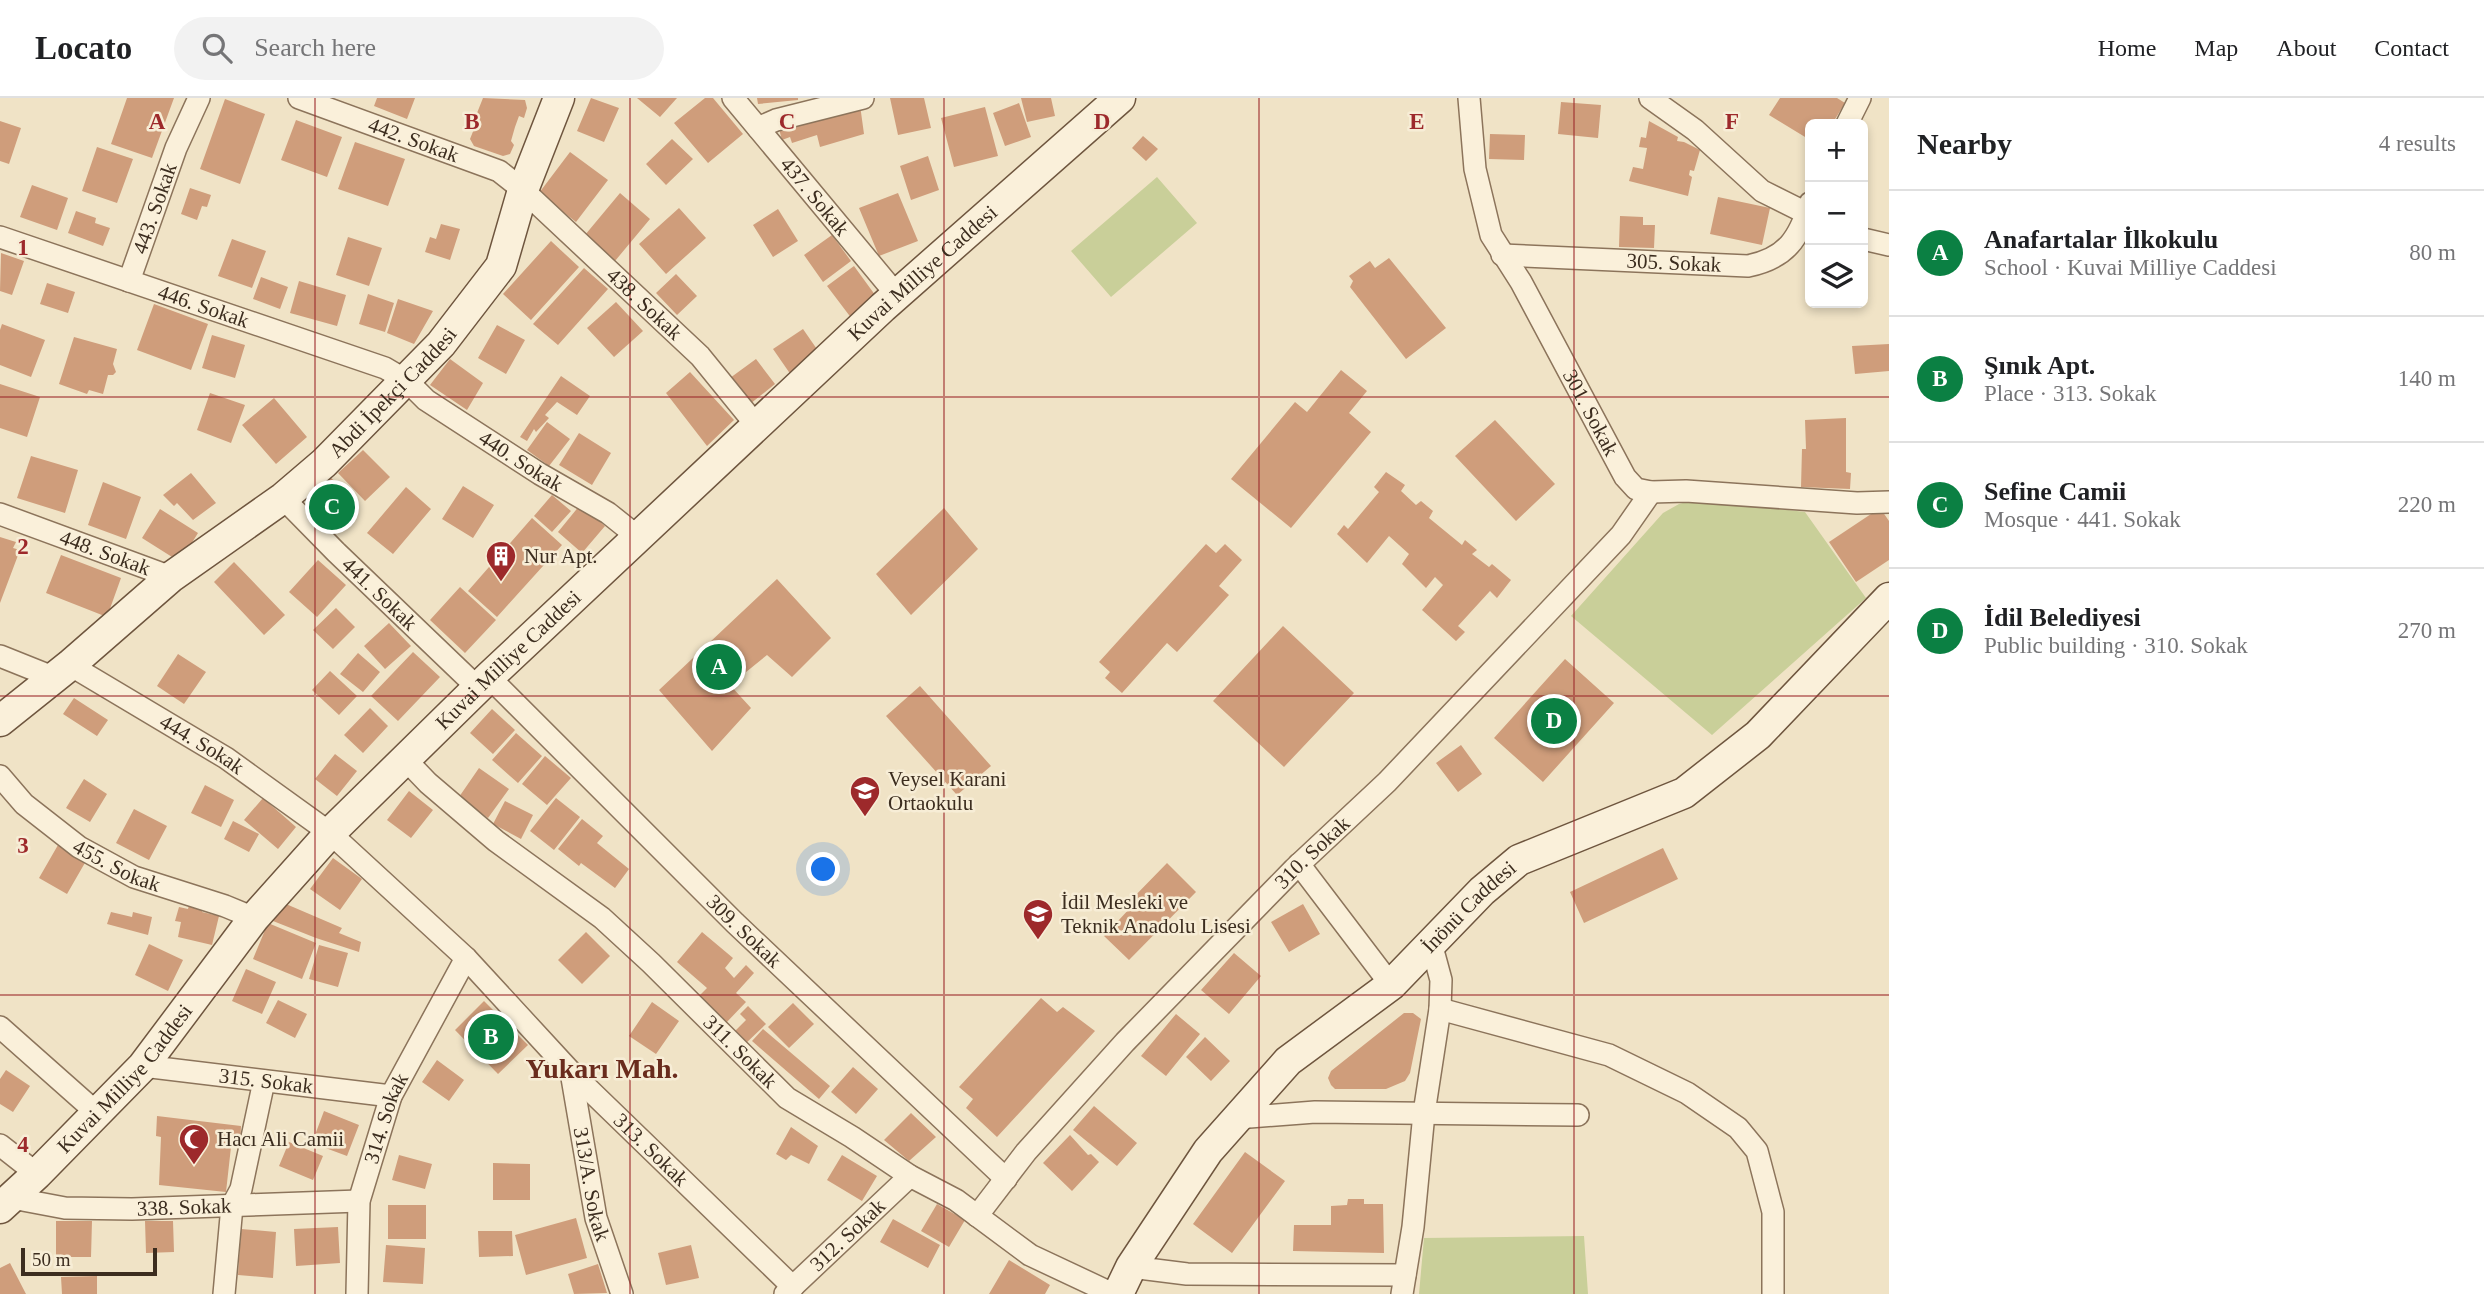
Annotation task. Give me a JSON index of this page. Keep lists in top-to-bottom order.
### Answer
{
  "streets": {
    "street": [
      "442. Sokak",
      "437. Sokak",
      "443. Sokak",
      "305. Sokak",
      "Kuvai Milliye Caddesi",
      "438. Sokak",
      "446. Sokak",
      "Abdi İpekçi Caddesi",
      "301. Sokak",
      "440. Sokak",
      "448. Sokak",
      "441. Sokak",
      "444. Sokak",
      "310. Sokak",
      "455. Sokak",
      "İnönü Caddesi",
      "309. Sokak",
      "311. Sokak",
      "315. Sokak",
      "314. Sokak",
      "313. Sokak",
      "313/A. Sokak",
      "338. Sokak",
      "312. Sokak"
    ]
  },
  "crossings": [
    ["442. Sokak", "438. Sokak"],
    ["442. Sokak", "Abdi İpekçi Caddesi"],
    ["437. Sokak", "Kuvai Milliye Caddesi"],
    ["443. Sokak", "446. Sokak"],
    ["305. Sokak", "301. Sokak"],
    ["Kuvai Milliye Caddesi", "438. Sokak"],
    ["Kuvai Milliye Caddesi", "440. Sokak"],
    ["Kuvai Milliye Caddesi", "441. Sokak"],
    ["Kuvai Milliye Caddesi", "444. Sokak"],
    ["Kuvai Milliye Caddesi", "455. Sokak"],
    ["Kuvai Milliye Caddesi", "309. Sokak"],
    ["Kuvai Milliye Caddesi", "311. Sokak"],
    ["Kuvai Milliye Caddesi", "315. Sokak"],
    ["Kuvai Milliye Caddesi", "313. Sokak"],
    ["Kuvai Milliye Caddesi", "338. Sokak"],
    ["438. Sokak", "Abdi İpekçi Caddesi"],
    ["446. Sokak", "Abdi İpekçi Caddesi"],
    ["446. Sokak", "440. Sokak"],
    ["Abdi İpekçi Caddesi", "440. Sokak"],
    ["Abdi İpekçi Caddesi", "448. Sokak"],
    ["Abdi İpekçi Caddesi", "441. Sokak"],
    ["Abdi İpekçi Caddesi", "444. Sokak"],
    ["301. Sokak", "310. Sokak"],
    ["441. Sokak", "309. Sokak"],
    ["444. Sokak", "313. Sokak"],
    ["310. Sokak", "309. Sokak"],
    ["310. Sokak", "311. Sokak"],
    ["İnönü Caddesi", "311. Sokak"],
    ["311. Sokak", "312. Sokak"],
    ["315. Sokak", "314. Sokak"],
    ["314. Sokak", "313. Sokak"],
    ["314. Sokak", "338. Sokak"],
    ["313. Sokak", "313/A. Sokak"],
    ["313. Sokak", "312. Sokak"]
  ],
  "districts": ["Yukarı Mah."],
  "places": {
    "building": ["Nur Apt."],
    "school or university": ["Veysel Karani Ortaokulu", "İdil Mesleki ve Teknik Anadolu Lisesi"],
    "mosque": ["Hacı Ali Camii"]
  },
  "scale_bar": "50 m",
  "page": {
    "header": "Locato",
    "search": "Search here",
    "nav": [
      "Home",
      "Map",
      "About",
      "Contact"
    ],
    "heading": ["Nearby", "4 results"],
    "map_buttons": ["+", "−"],
    "list": [
      {
        "mark": "A",
        "name": "Anafartalar İlkokulu",
        "note": "School · Kuvai Milliye Caddesi",
        "value": "80 m"
      },
      {
        "mark": "B",
        "name": "Şınık Apt.",
        "note": "Place · 313. Sokak",
        "value": "140 m"
      },
      {
        "mark": "C",
        "name": "Sefine Camii",
        "note": "Mosque · 441. Sokak",
        "value": "220 m"
      },
      {
        "mark": "D",
        "name": "İdil Belediyesi",
        "note": "Public building · 310. Sokak",
        "value": "270 m"
      }
    ],
    "pins": [
      "C",
      "A",
      "D",
      "B"
    ],
    "scale": "50 m"
  },
  "grid": {
    "columns": [
      "A",
      "B",
      "C",
      "D",
      "E",
      "F"
    ],
    "rows": [
      "1",
      "2",
      "3",
      "4"
    ]
  }
}
